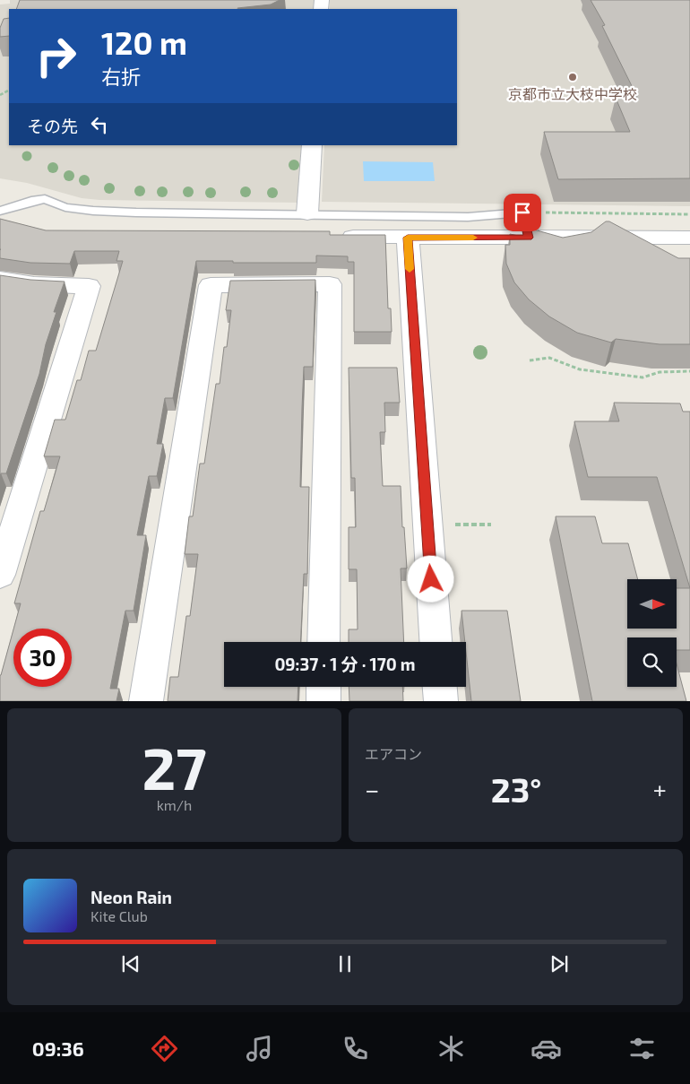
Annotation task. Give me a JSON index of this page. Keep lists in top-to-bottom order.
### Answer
{
  "places": ["京都市立大枝中学校"],
  "north": "right",
  "page": {
    "turn": ["120 m", "右折"],
    "then": "その先",
    "limit": "30",
    "trip": "09:37 · 1 分 · 170 m",
    "tile": [
      ["27", "km/h"],
      "エアコン"
    ],
    "heat": ["−", "23°", "+"],
    "song": ["Neon Rain", "Kite Club"],
    "tabs": "09:36"
  }
}
